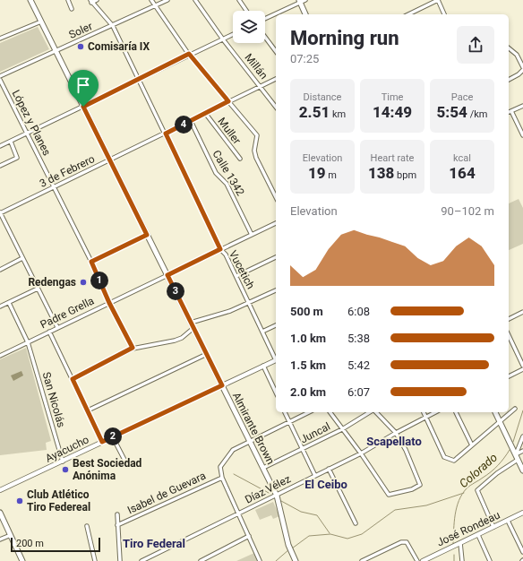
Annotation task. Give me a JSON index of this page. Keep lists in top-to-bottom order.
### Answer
{
  "streets": {
    "main road": ["Almirante Brown"],
    "street": [
      "Soler",
      "Millán",
      "López y Planes",
      "Muller",
      "3 de Febrero",
      "Calle 1342",
      "Vucetich",
      "Padre Grella",
      "San Nicolás",
      "Juncal",
      "Ayacucho",
      "Díaz Vélez",
      "Isabel de Guevara",
      "José Rondeau"
    ]
  },
  "crossings": [
    ["Soler", "Vucetich"],
    ["Soler", "Almirante Brown"],
    ["Millán", "3 de Febrero"],
    ["López y Planes", "3 de Febrero"],
    ["López y Planes", "Padre Grella"],
    ["Muller", "3 de Febrero"],
    ["3 de Febrero", "Calle 1342"],
    ["3 de Febrero", "Vucetich"],
    ["3 de Febrero", "Almirante Brown"],
    ["Calle 1342", "Padre Grella"],
    ["Vucetich", "Padre Grella"],
    ["Padre Grella", "San Nicolás"],
    ["Padre Grella", "Almirante Brown"],
    ["San Nicolás", "Ayacucho"],
    ["Almirante Brown", "Juncal"],
    ["Almirante Brown", "Ayacucho"],
    ["Almirante Brown", "Díaz Vélez"]
  ],
  "districts": ["Scapellato", "El Ceibo", "Tiro Federal"],
  "water": ["Colorado"],
  "places": [
    "Comisaría IX",
    "Redengas",
    "Best Sociedad Anónima",
    "Club Atlético Tiro Federeal"
  ],
  "scale_bar": "200 m",
  "page": {
    "heading": ["Morning run", "07:25"],
    "stats": [
      ["Distance", "2.51 km"],
      ["Time", "14:49"],
      ["Pace", "5:54 /km"],
      ["Elevation", "19 m"],
      ["Heart rate", "138 bpm"],
      ["kcal", "164"]
    ],
    "pins": [
      "4",
      "1",
      "3",
      "2"
    ],
    "chart": ["Elevation", "90–102 m"],
    "list": [
      {
        "name": "500 m",
        "note": "6:08"
      },
      {
        "name": "1.0 km",
        "note": "5:38"
      },
      {
        "name": "1.5 km",
        "note": "5:42"
      },
      {
        "name": "2.0 km",
        "note": "6:07"
      }
    ],
    "scale": "200 m"
  }
}
